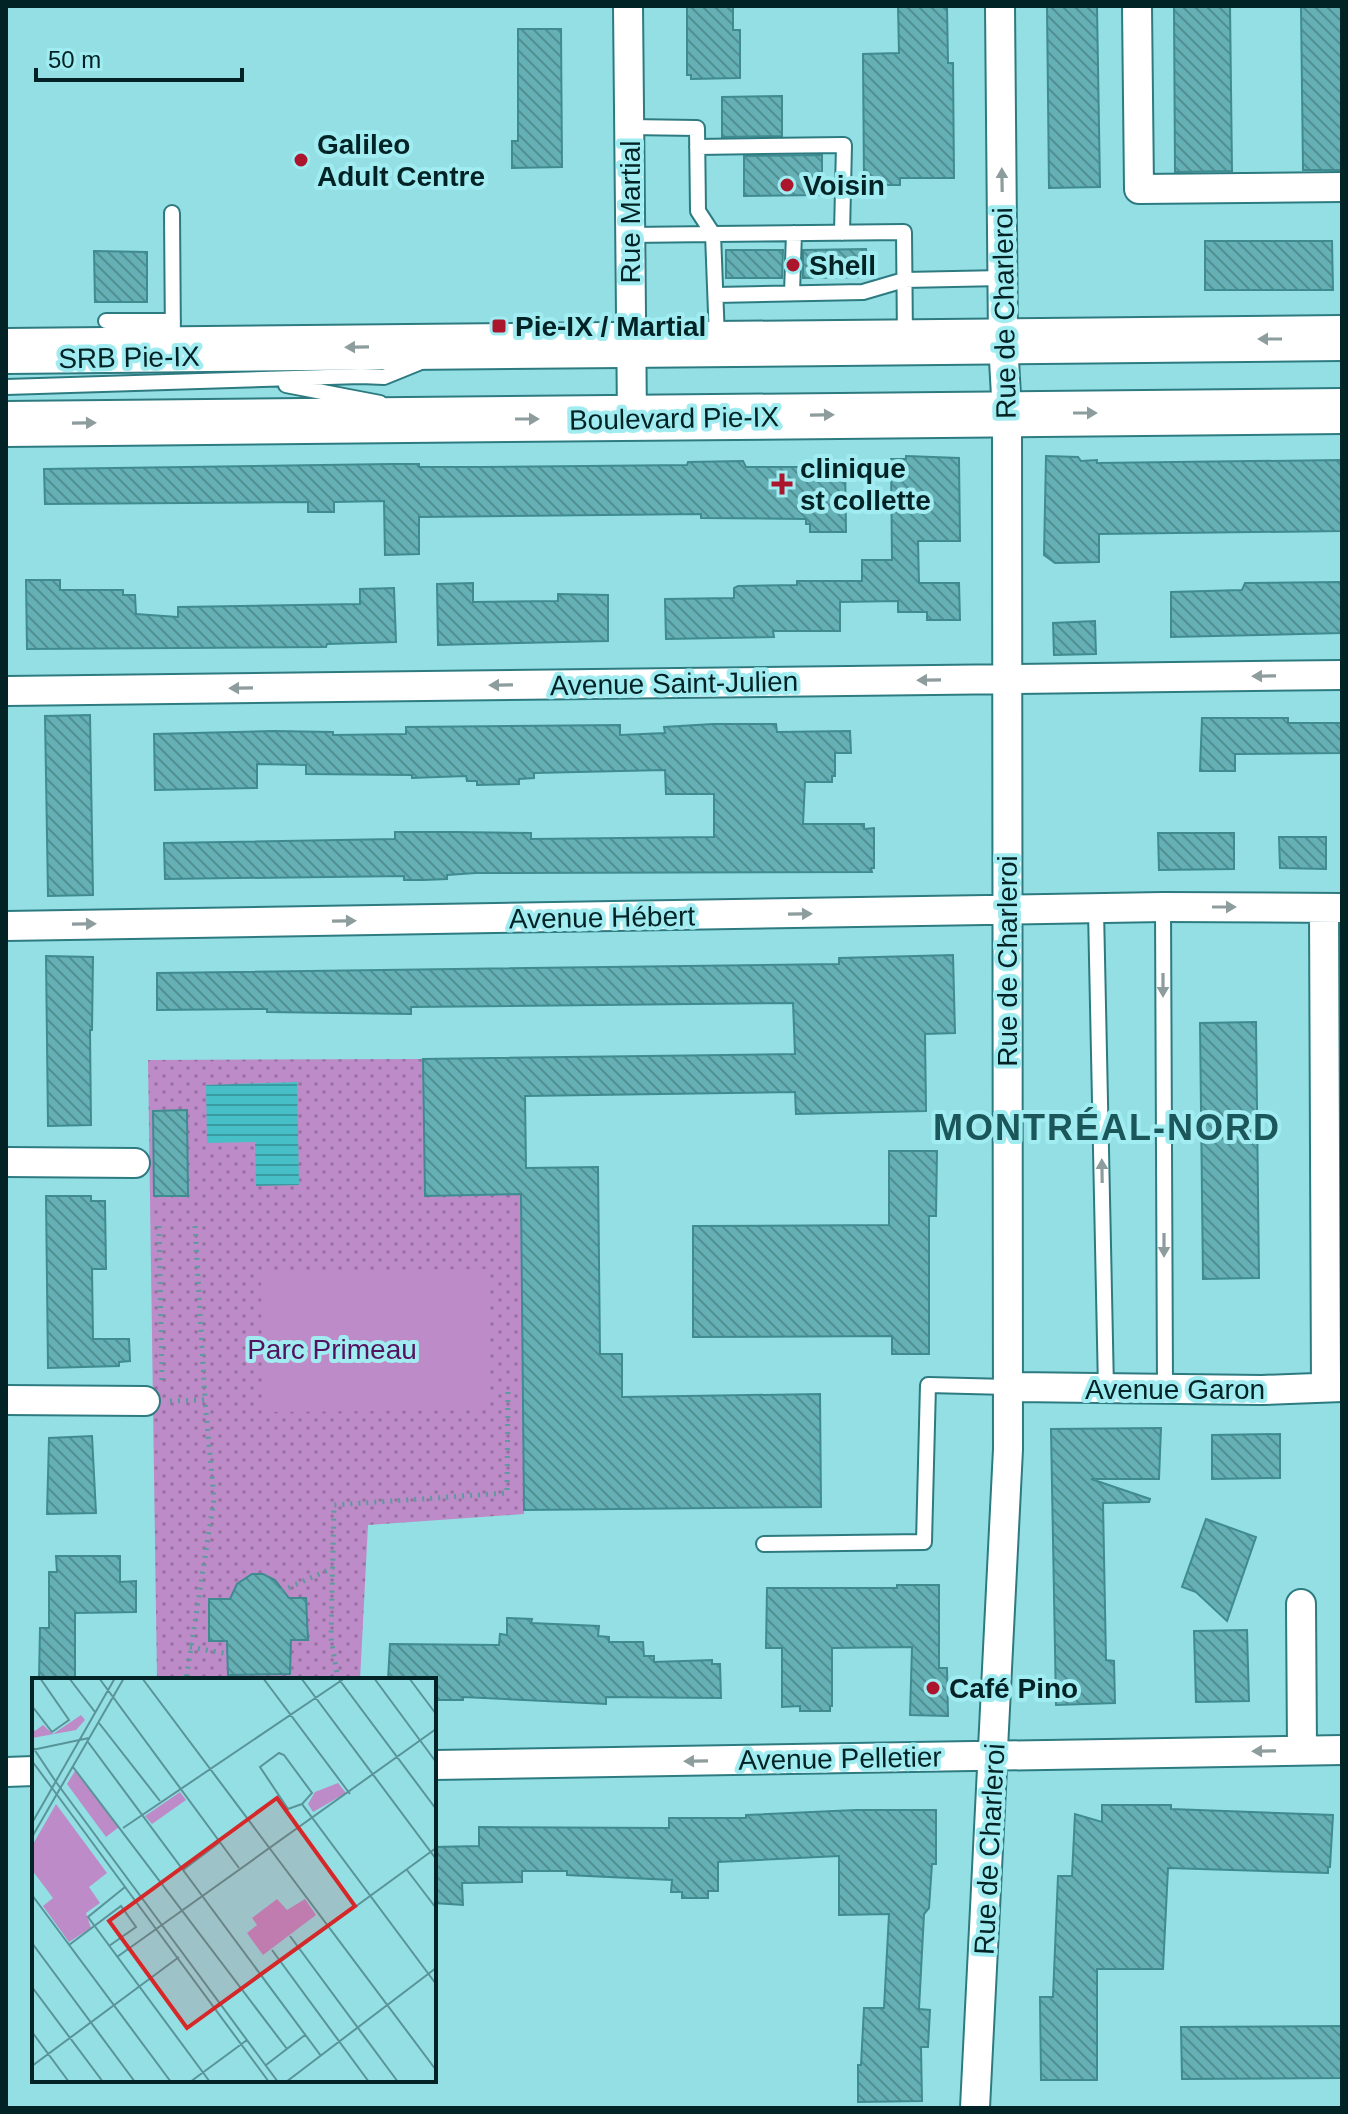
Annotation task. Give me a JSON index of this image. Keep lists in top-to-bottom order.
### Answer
{
  "streets": {
    "main road": ["Boulevard Pie-IX"],
    "street": [
      "Rue Martial",
      "Rue de Charleroi",
      "Avenue Saint-Julien",
      "Avenue Hébert",
      "Avenue Garon",
      "Avenue Pelletier"
    ],
    "lane": ["SRB Pie-IX"]
  },
  "crossings": [
    ["Rue Martial", "Boulevard Pie-IX"],
    ["Rue de Charleroi", "Boulevard Pie-IX"],
    ["Rue de Charleroi", "Avenue Saint-Julien"],
    ["Rue de Charleroi", "Avenue Hébert"],
    ["Rue de Charleroi", "Avenue Garon"],
    ["Rue de Charleroi", "Avenue Pelletier"],
    ["SRB Pie-IX", "Boulevard Pie-IX"]
  ],
  "one_way": ["Avenue Saint-Julien", "Avenue Hébert", "Avenue Pelletier"],
  "districts": ["MONTRÉAL-NORD"],
  "parks": ["Parc Primeau"],
  "places": {
    "other": [
      "Galileo Adult Centre",
      "Voisin",
      "Shell",
      "Café Pino"
    ],
    "transit": ["Pie-IX / Martial"],
    "health": ["clinique st collette"]
  },
  "scale_bar": "50 m"
}
